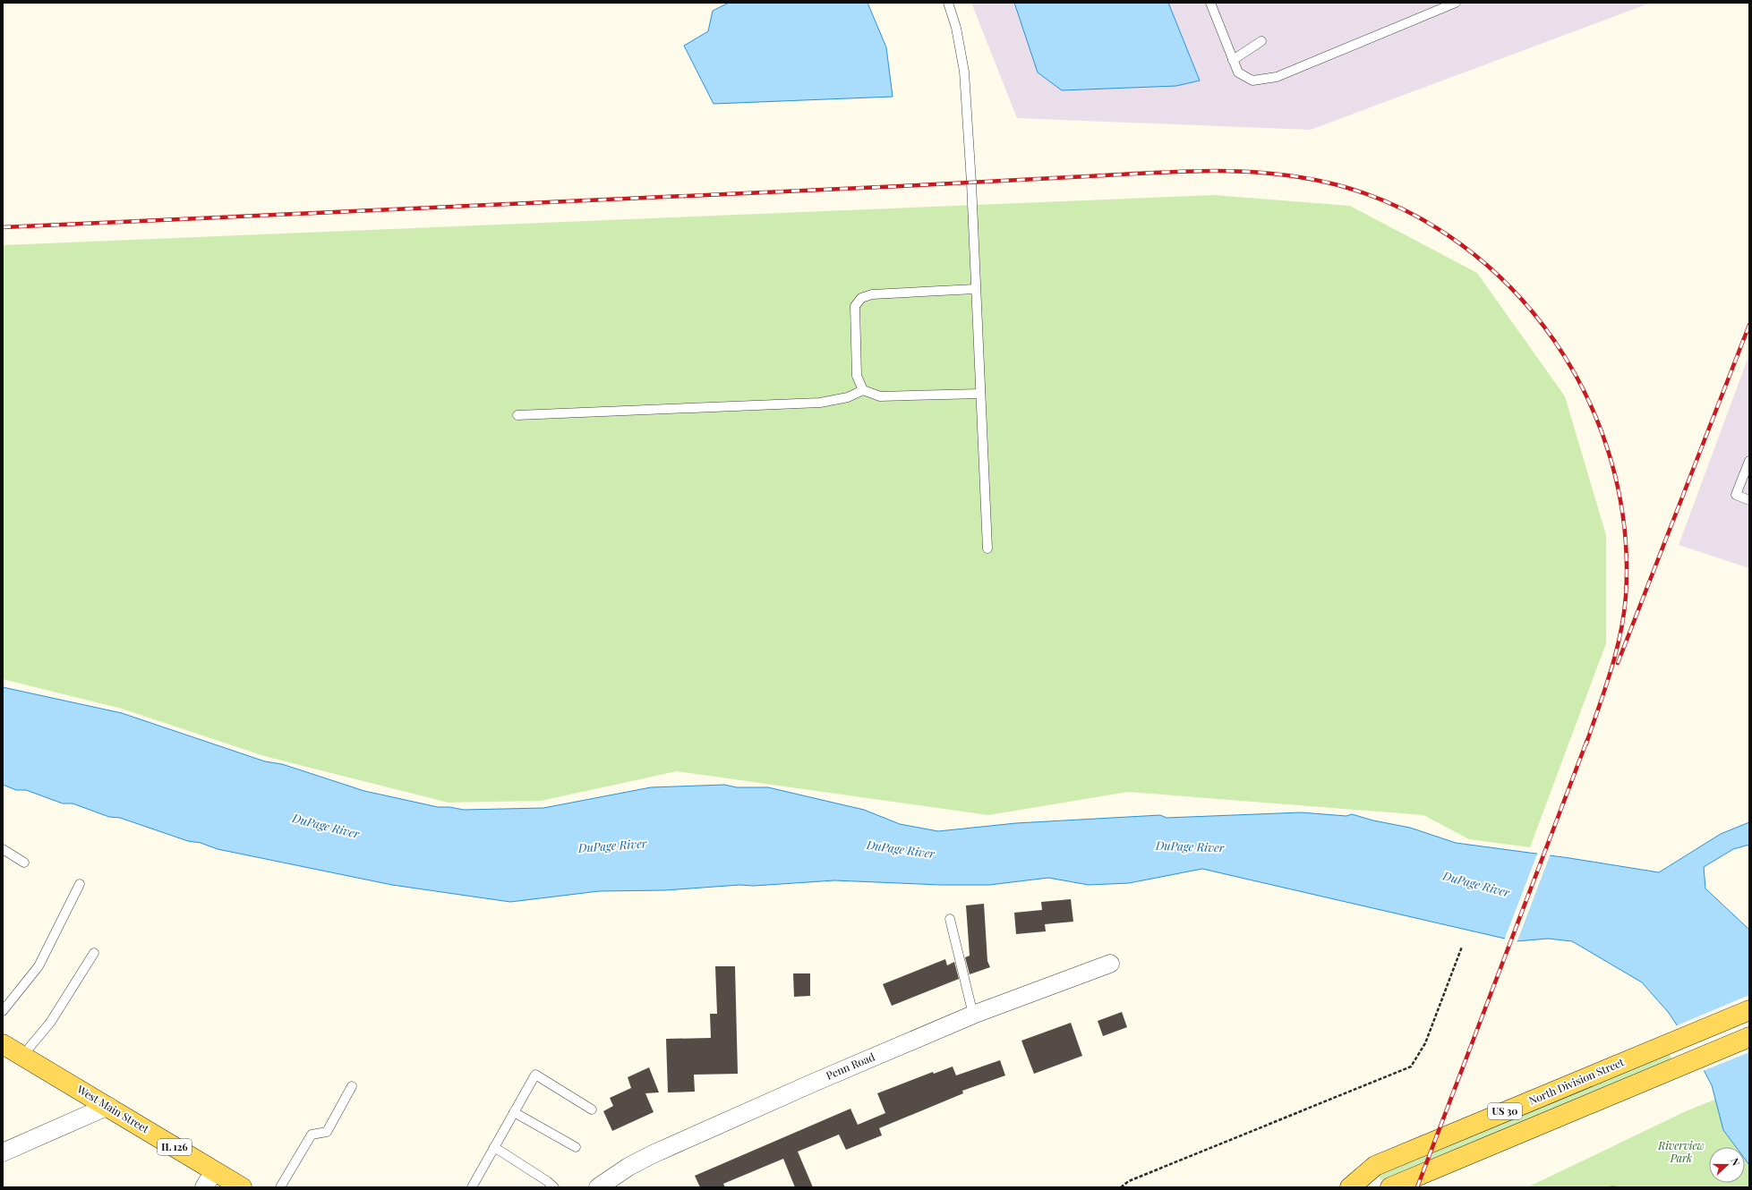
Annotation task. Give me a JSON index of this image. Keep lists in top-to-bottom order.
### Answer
{
  "streets": {
    "main road": [
      "North Division Street",
      "West Main Street",
      "US 30",
      "IL 126"
    ],
    "street": ["Penn Road"]
  },
  "water": ["DuPage River"],
  "parks": ["Riverview Park"],
  "north": "right"
}
